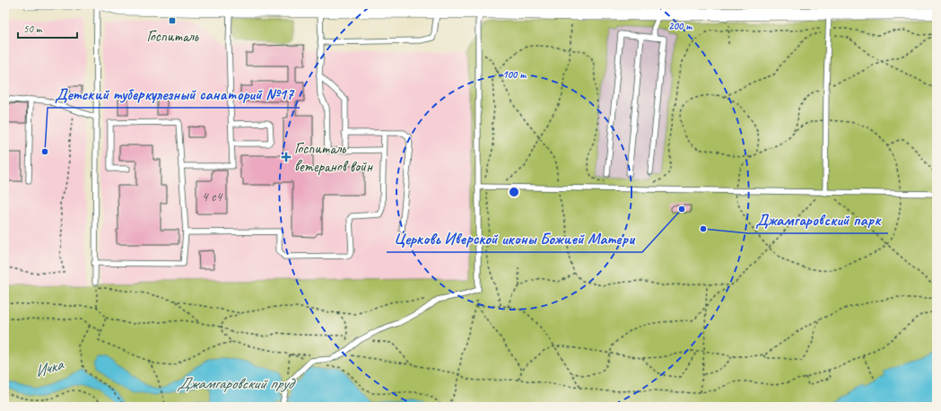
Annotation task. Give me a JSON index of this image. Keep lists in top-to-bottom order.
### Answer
{
  "water": ["Ичка", "Джамгаровский пруд"],
  "places": {
    "transit": ["Госпиталь"],
    "other": ["Детский туберкулезный санаторий №17", "Церковь Иверской иконы Божией Матери", "Джамгаровский парк"],
    "health": ["Госпиталь ветеранов войн"]
  },
  "house_numbers": ["4 с4"],
  "scale_bar": "50 m",
  "rings": ["200 m", "100 m"]
}
